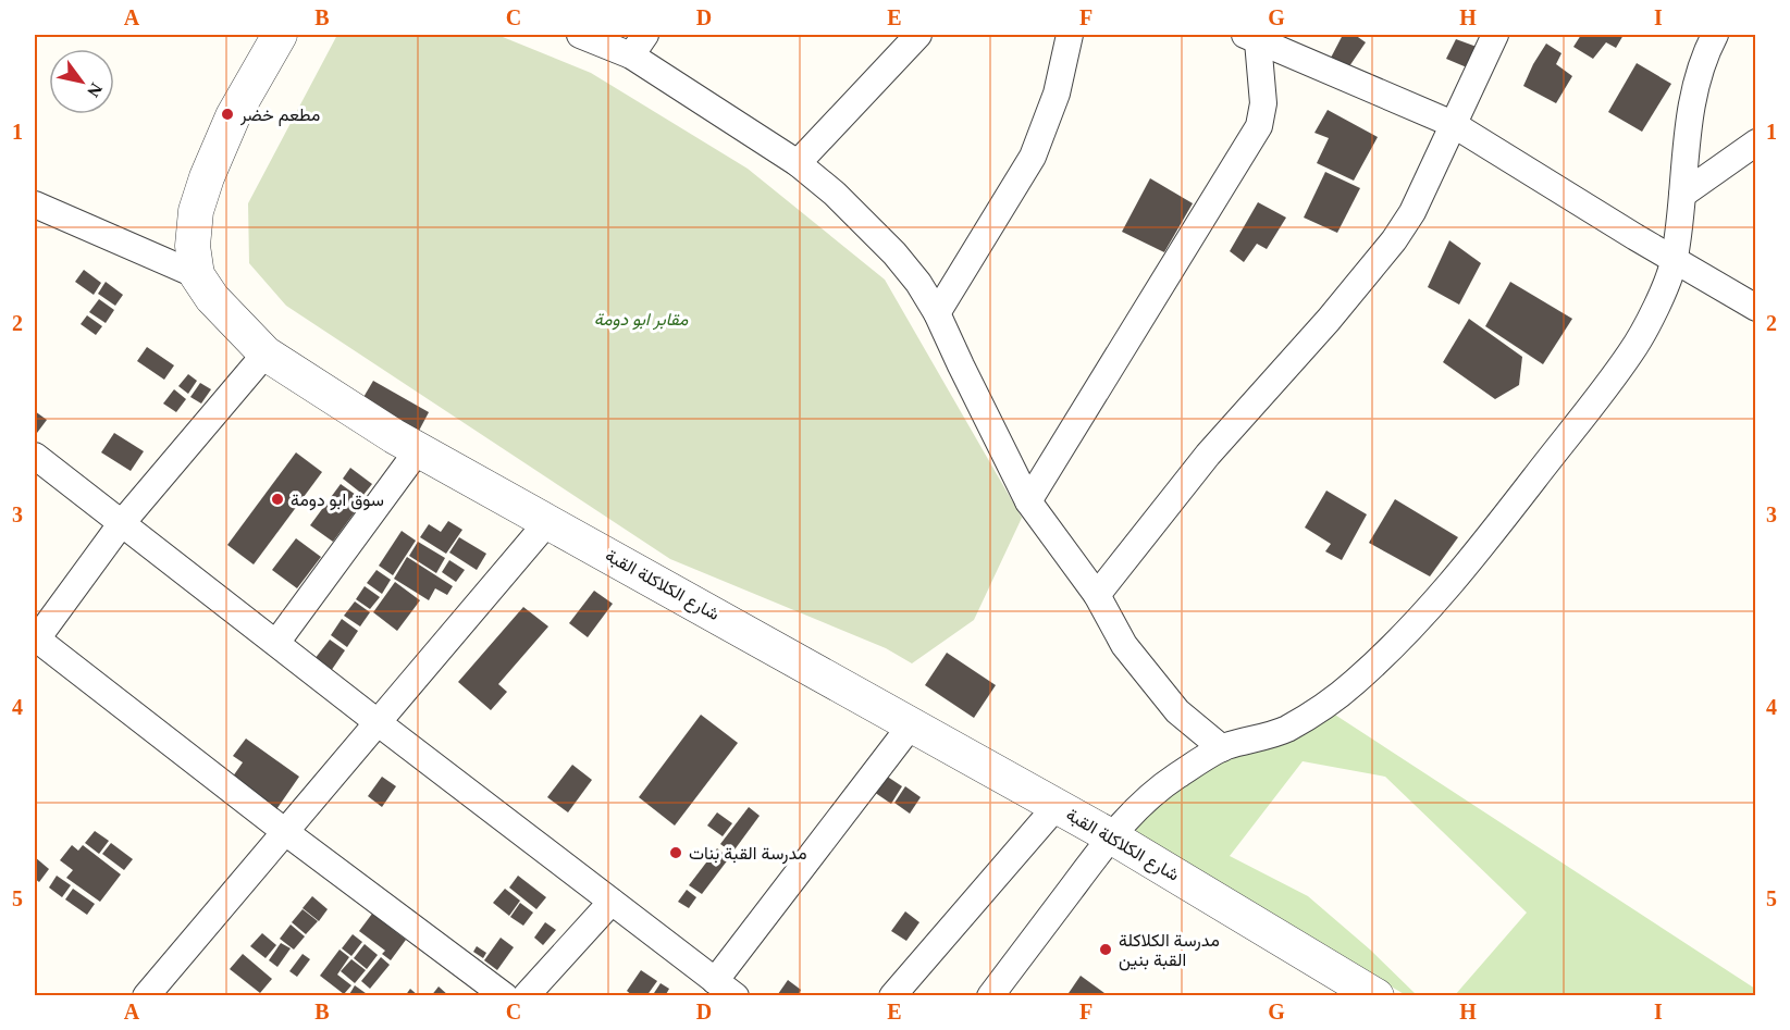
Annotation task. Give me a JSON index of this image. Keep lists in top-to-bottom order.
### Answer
{
  "streets": {
    "street": ["شارع الكلاكلة القبة"]
  },
  "parks": ["مقابر ابو دومة"],
  "places": [
    "مطعم خضر",
    "سوق ابو دومة",
    "مدرسة القبة بنات",
    "مدرسة الكلاكلة القبة بنين"
  ],
  "north": "bottom right",
  "grid": {
    "columns": [
      "A",
      "B",
      "C",
      "D",
      "E",
      "F",
      "G",
      "H",
      "I"
    ],
    "rows": [
      "1",
      "2",
      "3",
      "4",
      "5"
    ]
  }
}
